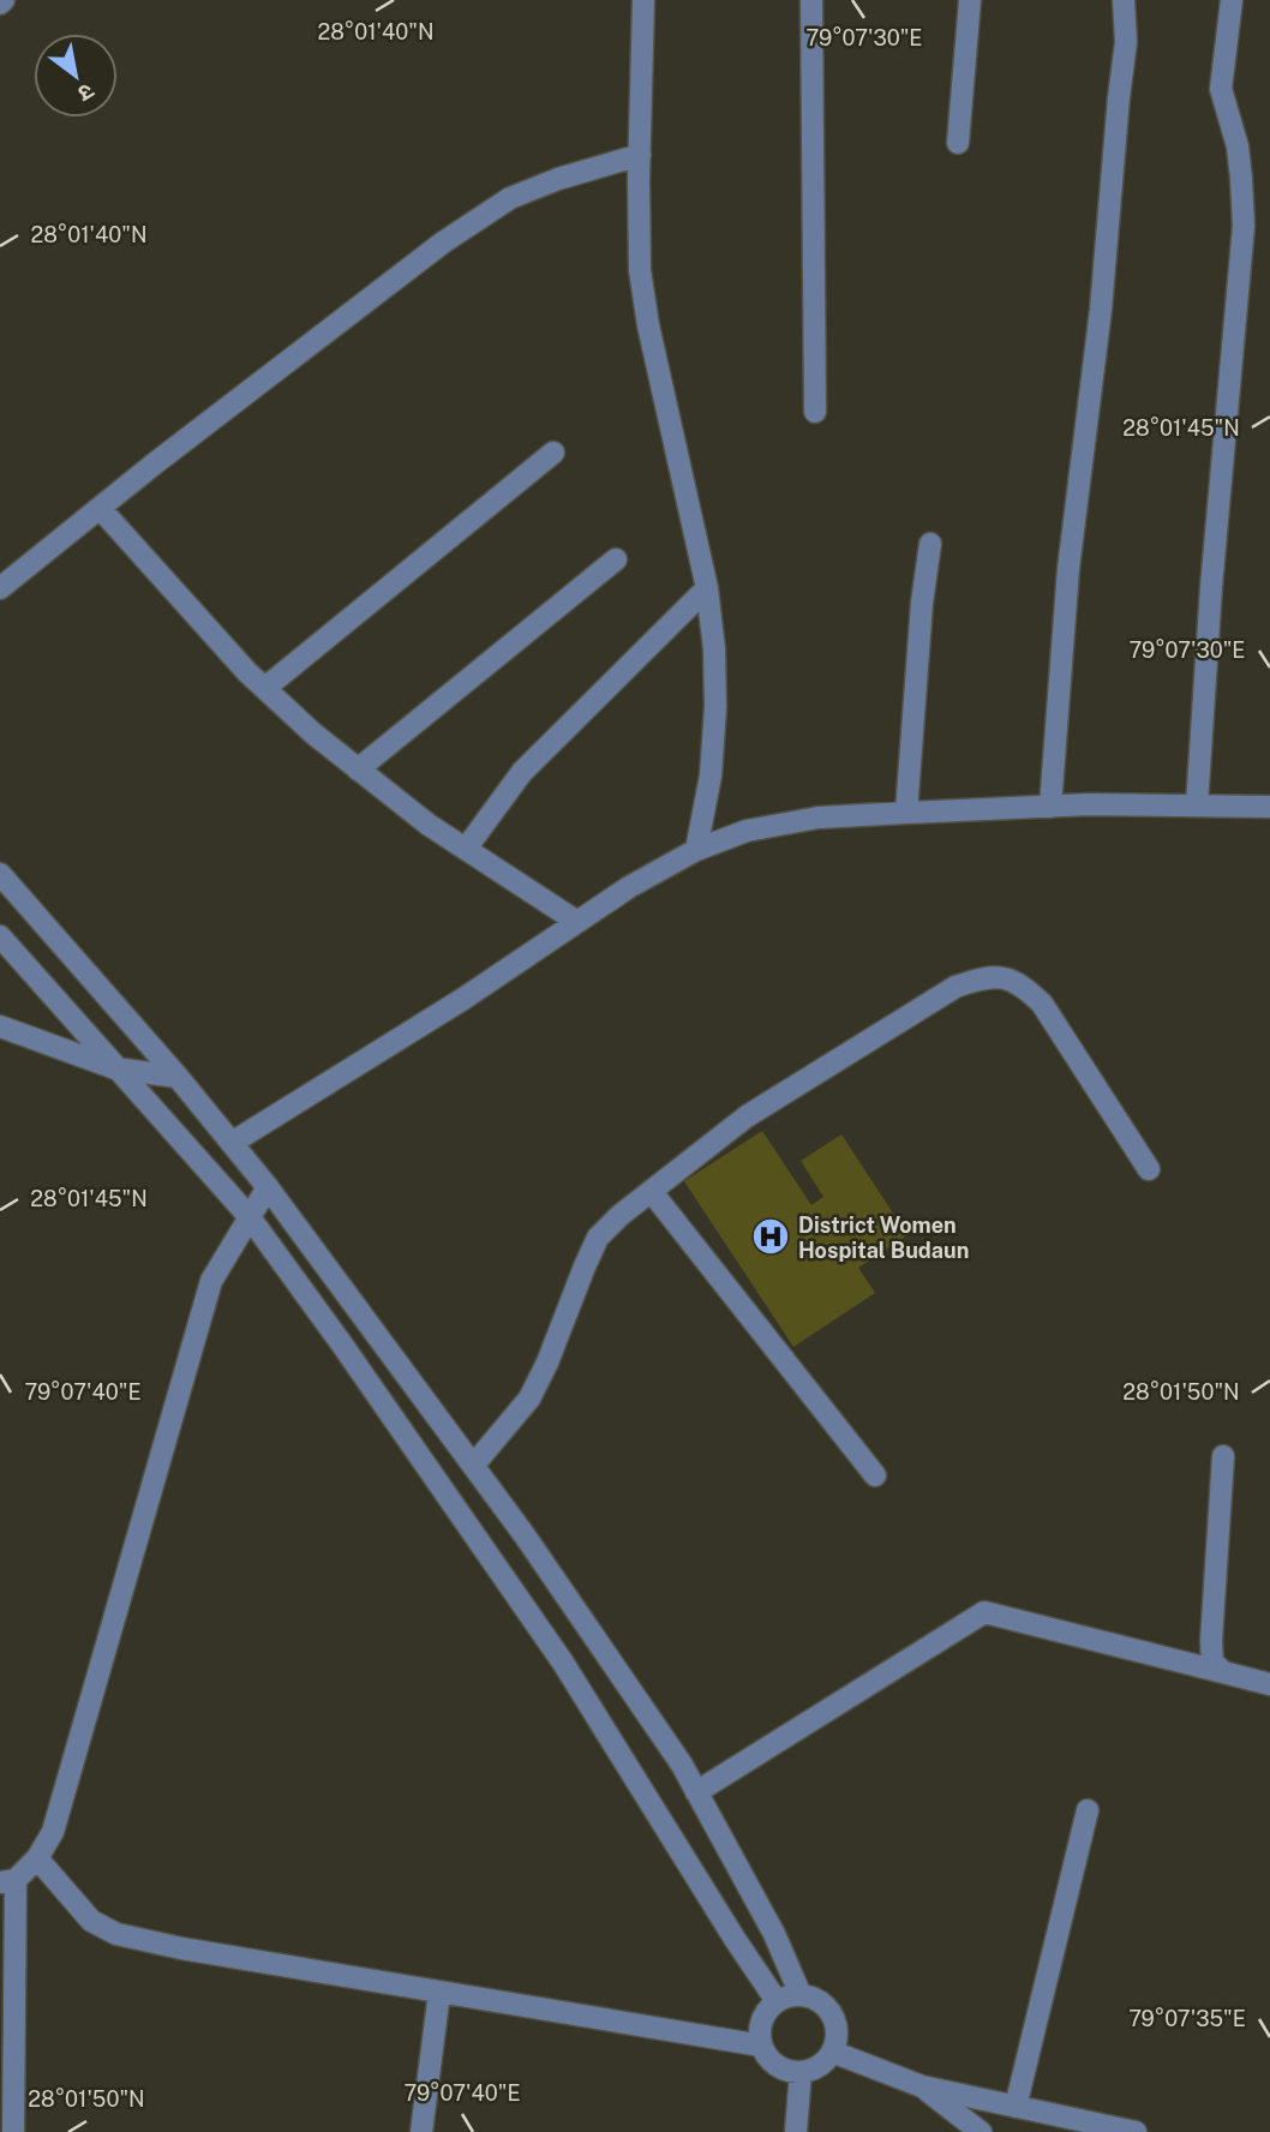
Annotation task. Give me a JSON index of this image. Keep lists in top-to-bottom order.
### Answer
{
  "places": {
    "hospital": ["District Women Hospital Budaun"]
  },
  "north": "bottom right",
  "coordinates": [
    "28°01'40\"N",
    "79°07'30\"E",
    "28°01'45\"N",
    "79°07'40\"E",
    "28°01'50\"N",
    "79°07'35\"E"
  ]
}
